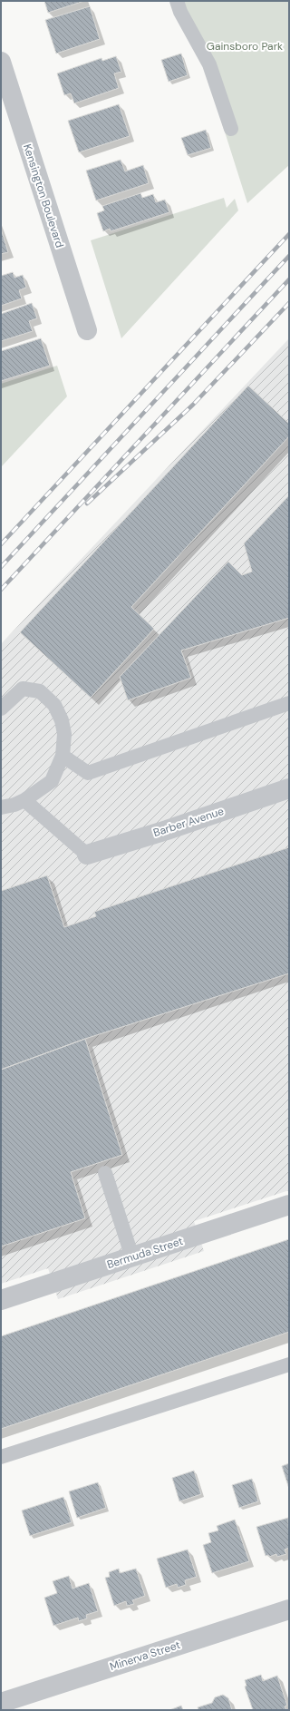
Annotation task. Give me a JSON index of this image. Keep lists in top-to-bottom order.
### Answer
{
  "streets": {
    "street": [
      "Kensington Boulevard",
      "Barber Avenue",
      "Bermuda Street",
      "Minerva Street"
    ]
  },
  "parks": ["Gainsboro Park"]
}
